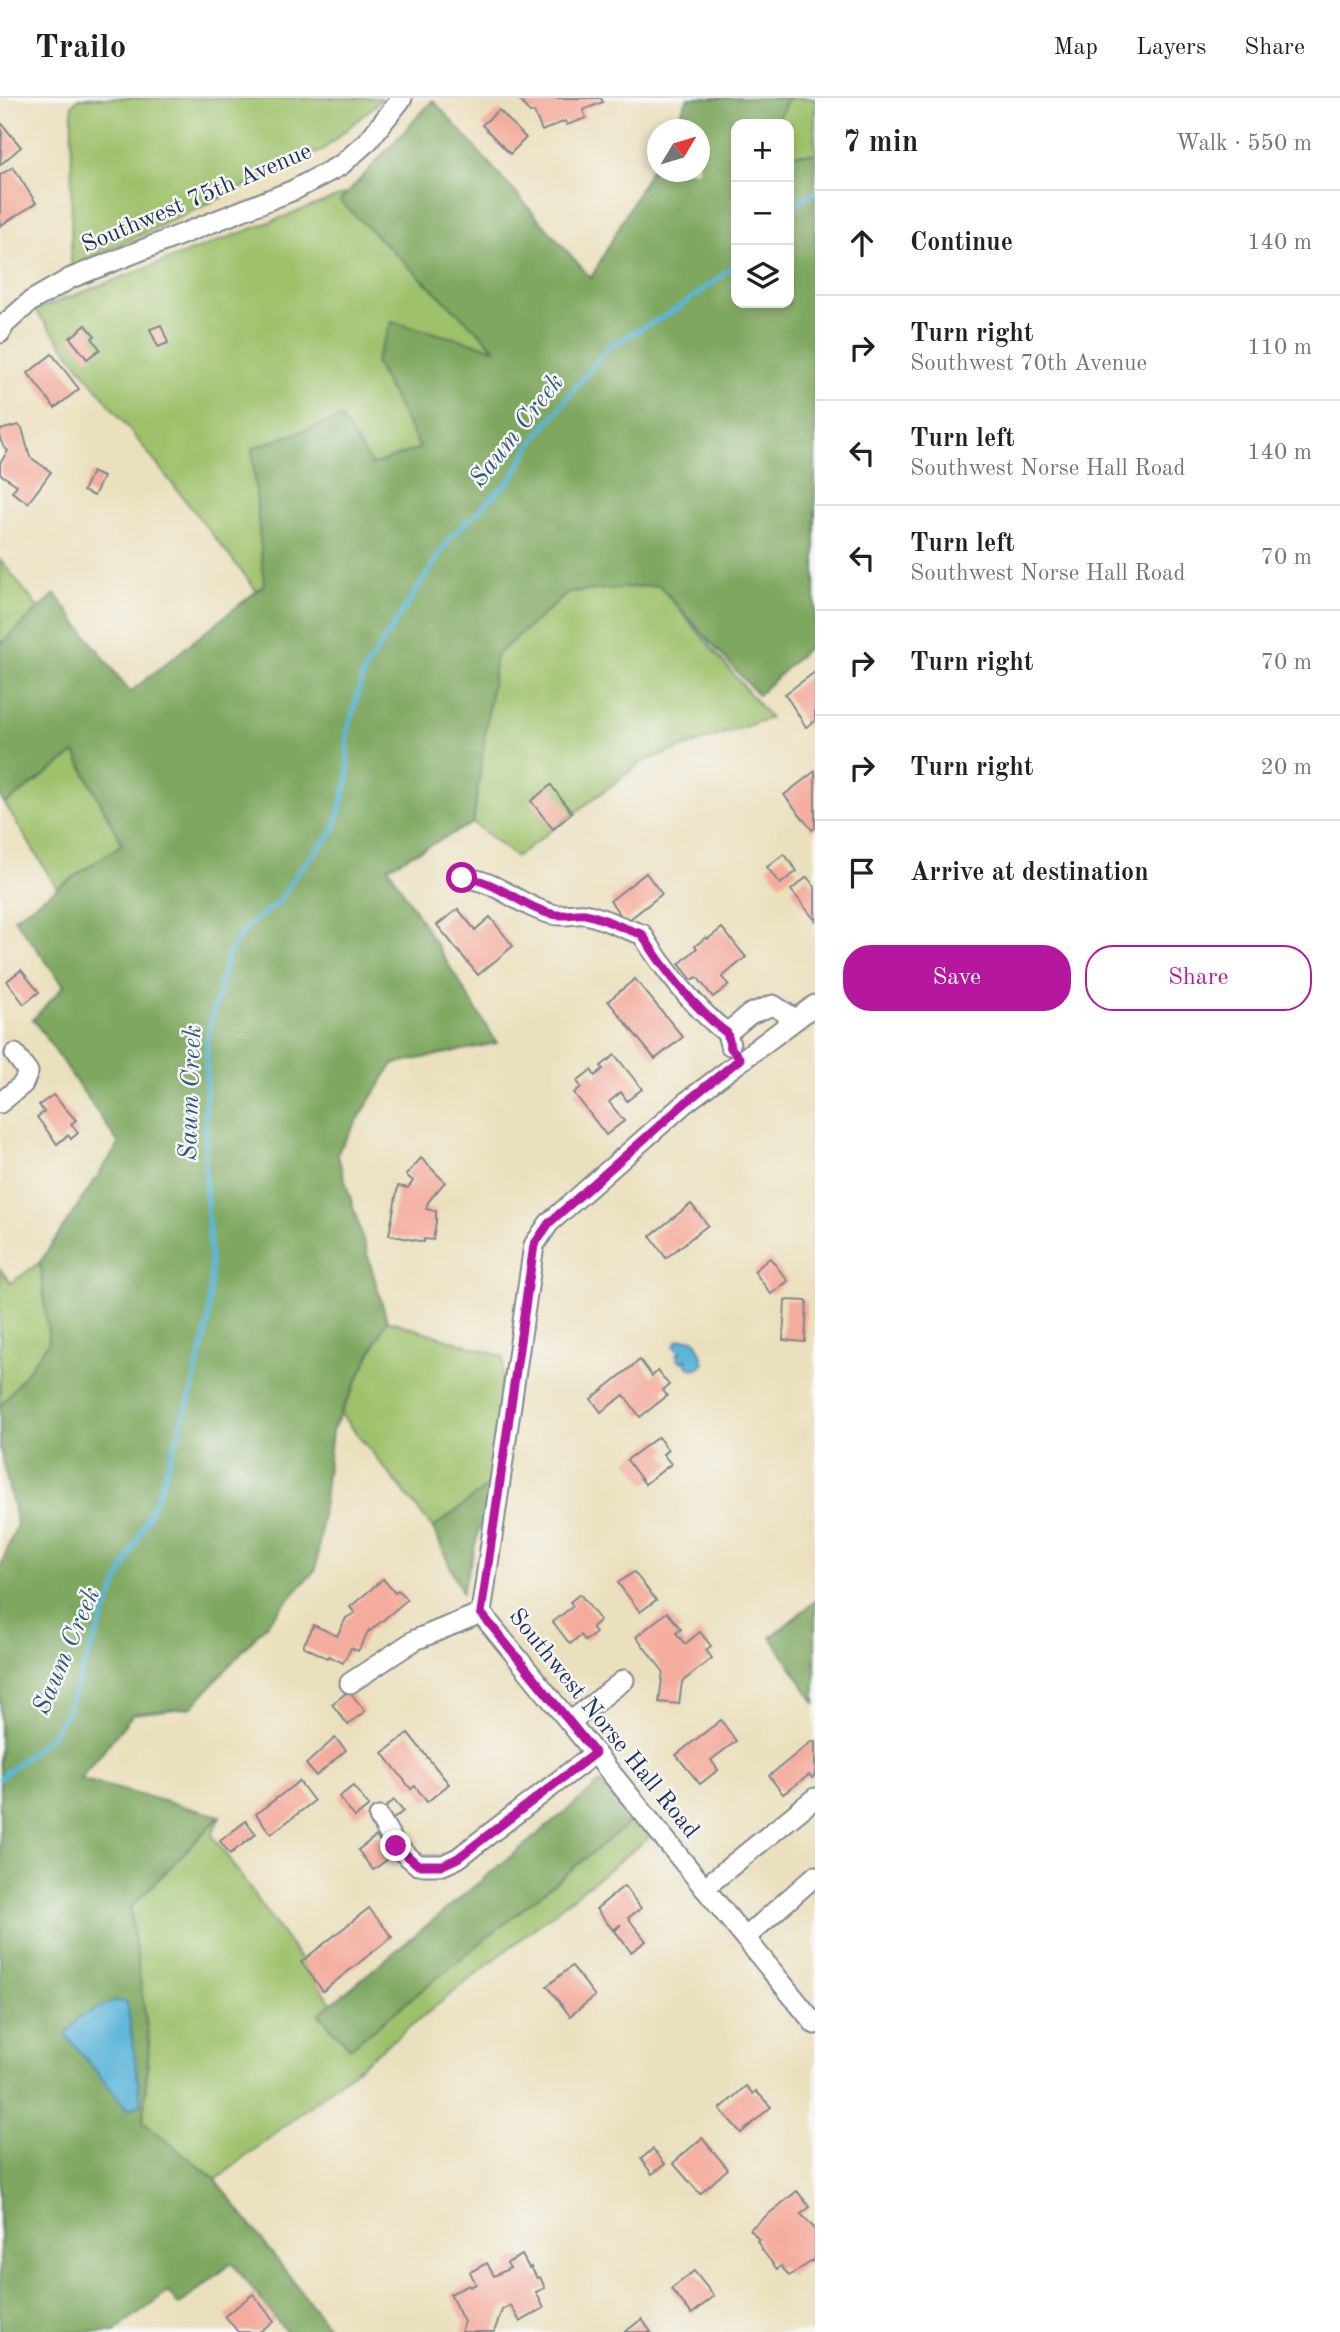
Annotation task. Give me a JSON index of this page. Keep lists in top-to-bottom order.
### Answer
{
  "streets": {
    "street": ["Southwest 75th Avenue", "Southwest Norse Hall Road"]
  },
  "water": ["Saum Creek"],
  "north": "top right",
  "page": {
    "header": "Trailo",
    "nav": ["Map", "Layers", "Share"],
    "heading": ["7 min", "Walk · 550 m"],
    "map_buttons": ["+", "−"],
    "list": [
      ["Continue", "140 m"],
      ["Turn right", "Southwest 70th Avenue", "110 m"],
      ["Turn left", "Southwest Norse Hall Road", "140 m"],
      ["Turn left", "Southwest Norse Hall Road", "70 m"],
      ["Turn right", "70 m"],
      ["Turn right", "20 m"],
      "Arrive at destination"
    ],
    "buttons": ["Save", "Share"]
  }
}
